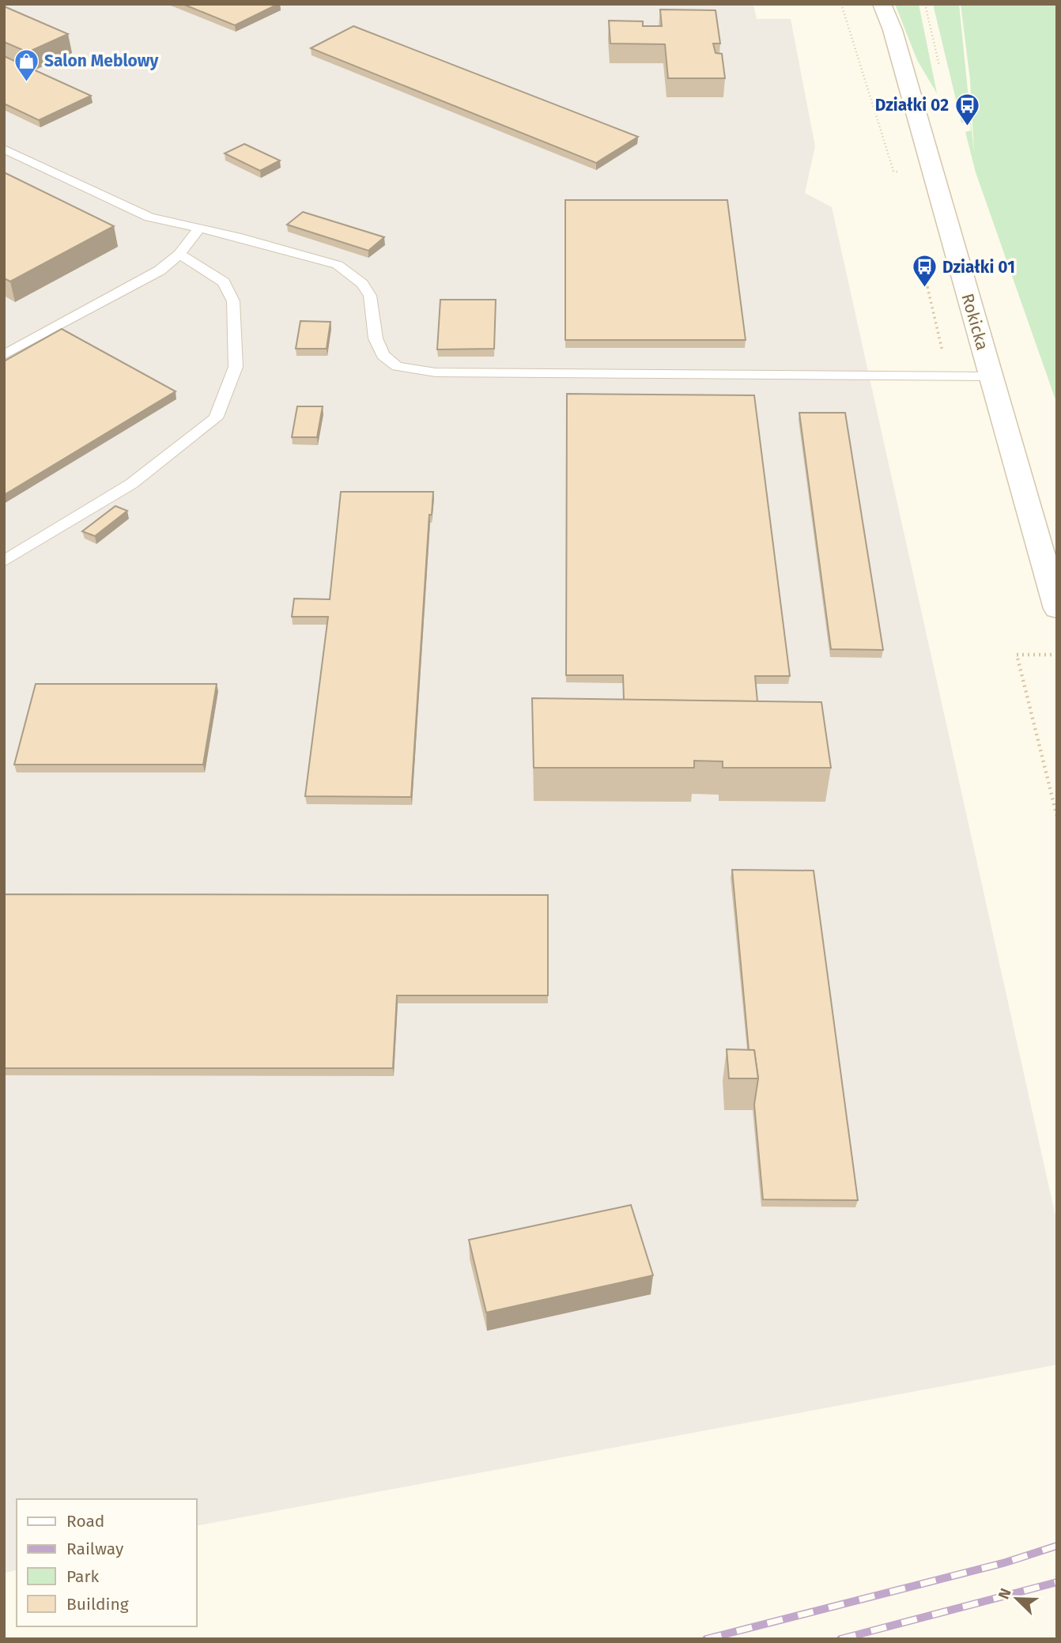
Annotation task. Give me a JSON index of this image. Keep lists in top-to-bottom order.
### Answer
{
  "streets": {
    "street": ["Rokicka"]
  },
  "places": {
    "shop": ["Salon Meblowy"],
    "bus stop": ["Działki 02", "Działki 01"]
  },
  "legend": [
    "Road",
    "Railway",
    "Park",
    "Building"
  ],
  "north": "top left"
}
